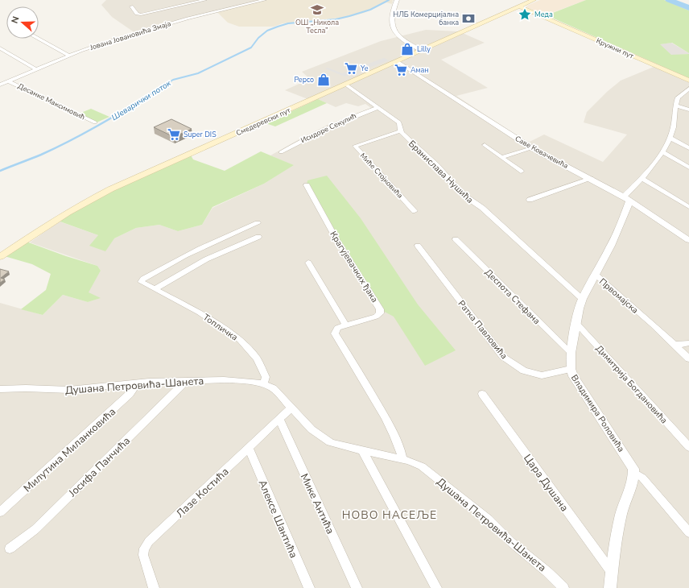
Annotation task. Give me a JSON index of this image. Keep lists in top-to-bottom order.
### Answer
{
  "streets": {
    "main road": ["Кружни пут", "Смедеревски пут"],
    "street": [
      "Јована Јовановића Змаја",
      "Десанке Максимовић",
      "Исидоре Секулић",
      "Саве Ковачевића",
      "Бранислава Нушића",
      "Миће Стојковића",
      "Крагујевачких ђака",
      "Првомајска",
      "Деспота Стефана",
      "Топличка",
      "Ратка Павловића",
      "Димитрија Богдановића",
      "Душана Петровића-Шанета",
      "Владимира Роловића",
      "Милутина Миланковића",
      "Јосифа Панчића",
      "Цара Душана",
      "Лазе Костића",
      "Мике Антића",
      "Алексе Шантића"
    ]
  },
  "crossings": [
    ["Јована Јовановића Змаја", "Десанке Максимовић"],
    ["Кружни пут", "Смедеревски пут"],
    ["Смедеревски пут", "Саве Ковачевића"],
    ["Смедеревски пут", "Бранислава Нушића"],
    ["Исидоре Секулић", "Бранислава Нушића"],
    ["Саве Ковачевића", "Првомајска"],
    ["Бранислава Нушића", "Миће Стојковића"],
    ["Бранислава Нушића", "Владимира Роловића"],
    ["Првомајска", "Владимира Роловића"],
    ["Деспота Стефана", "Владимира Роловића"],
    ["Топличка", "Душана Петровића-Шанета"],
    ["Ратка Павловића", "Владимира Роловића"],
    ["Димитрија Богдановића", "Владимира Роловића"],
    ["Душана Петровића-Шанета", "Милутина Миланковића"],
    ["Душана Петровића-Шанета", "Јосифа Панчића"],
    ["Душана Петровића-Шанета", "Лазе Костића"],
    ["Лазе Костића", "Мике Антића"],
    ["Лазе Костића", "Алексе Шантића"]
  ],
  "districts": ["НОВО НАСЕЉЕ"],
  "water": ["Шеварички поток"],
  "places": {
    "school or university": ["ОШ „Никола Тесла”"],
    "place": ["Меда"],
    "bank": ["НЛБ Комерцијална банка"],
    "shop": ["Lilly", "Pepco"],
    "supermarket": ["Ye", "Аман", "Super DIS"]
  },
  "north": "left"
}
